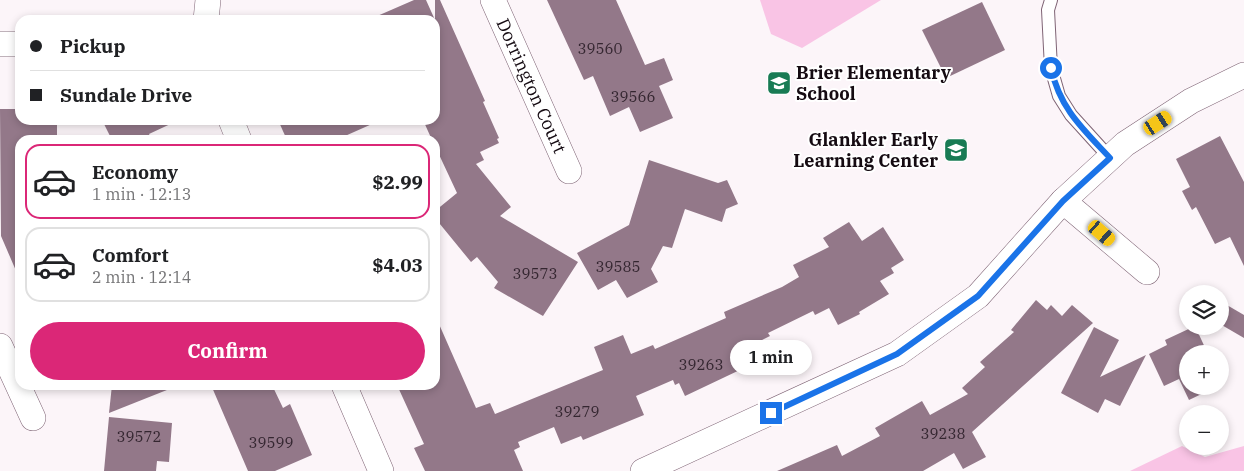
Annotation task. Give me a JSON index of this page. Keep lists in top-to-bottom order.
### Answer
{
  "streets": {
    "street": ["Dorrington Court"]
  },
  "places": {
    "school or university": ["Brier Elementary School", "Glankler Early Learning Center"]
  },
  "house_numbers": [
    "39560",
    "39566",
    "39585",
    "39573",
    "39263",
    "39279",
    "39238",
    "39572",
    "39599"
  ],
  "page": {
    "banner": ["Pickup", "Sundale Drive"],
    "list": [
      {
        "name": "Economy",
        "note": "1 min · 12:13",
        "value": "$2.99"
      },
      {
        "name": "Comfort",
        "note": "2 min · 12:14",
        "value": "$4.03"
      }
    ],
    "map_buttons": ["+", "−"],
    "buttons": "Confirm",
    "bubble": "1 min"
  }
}
